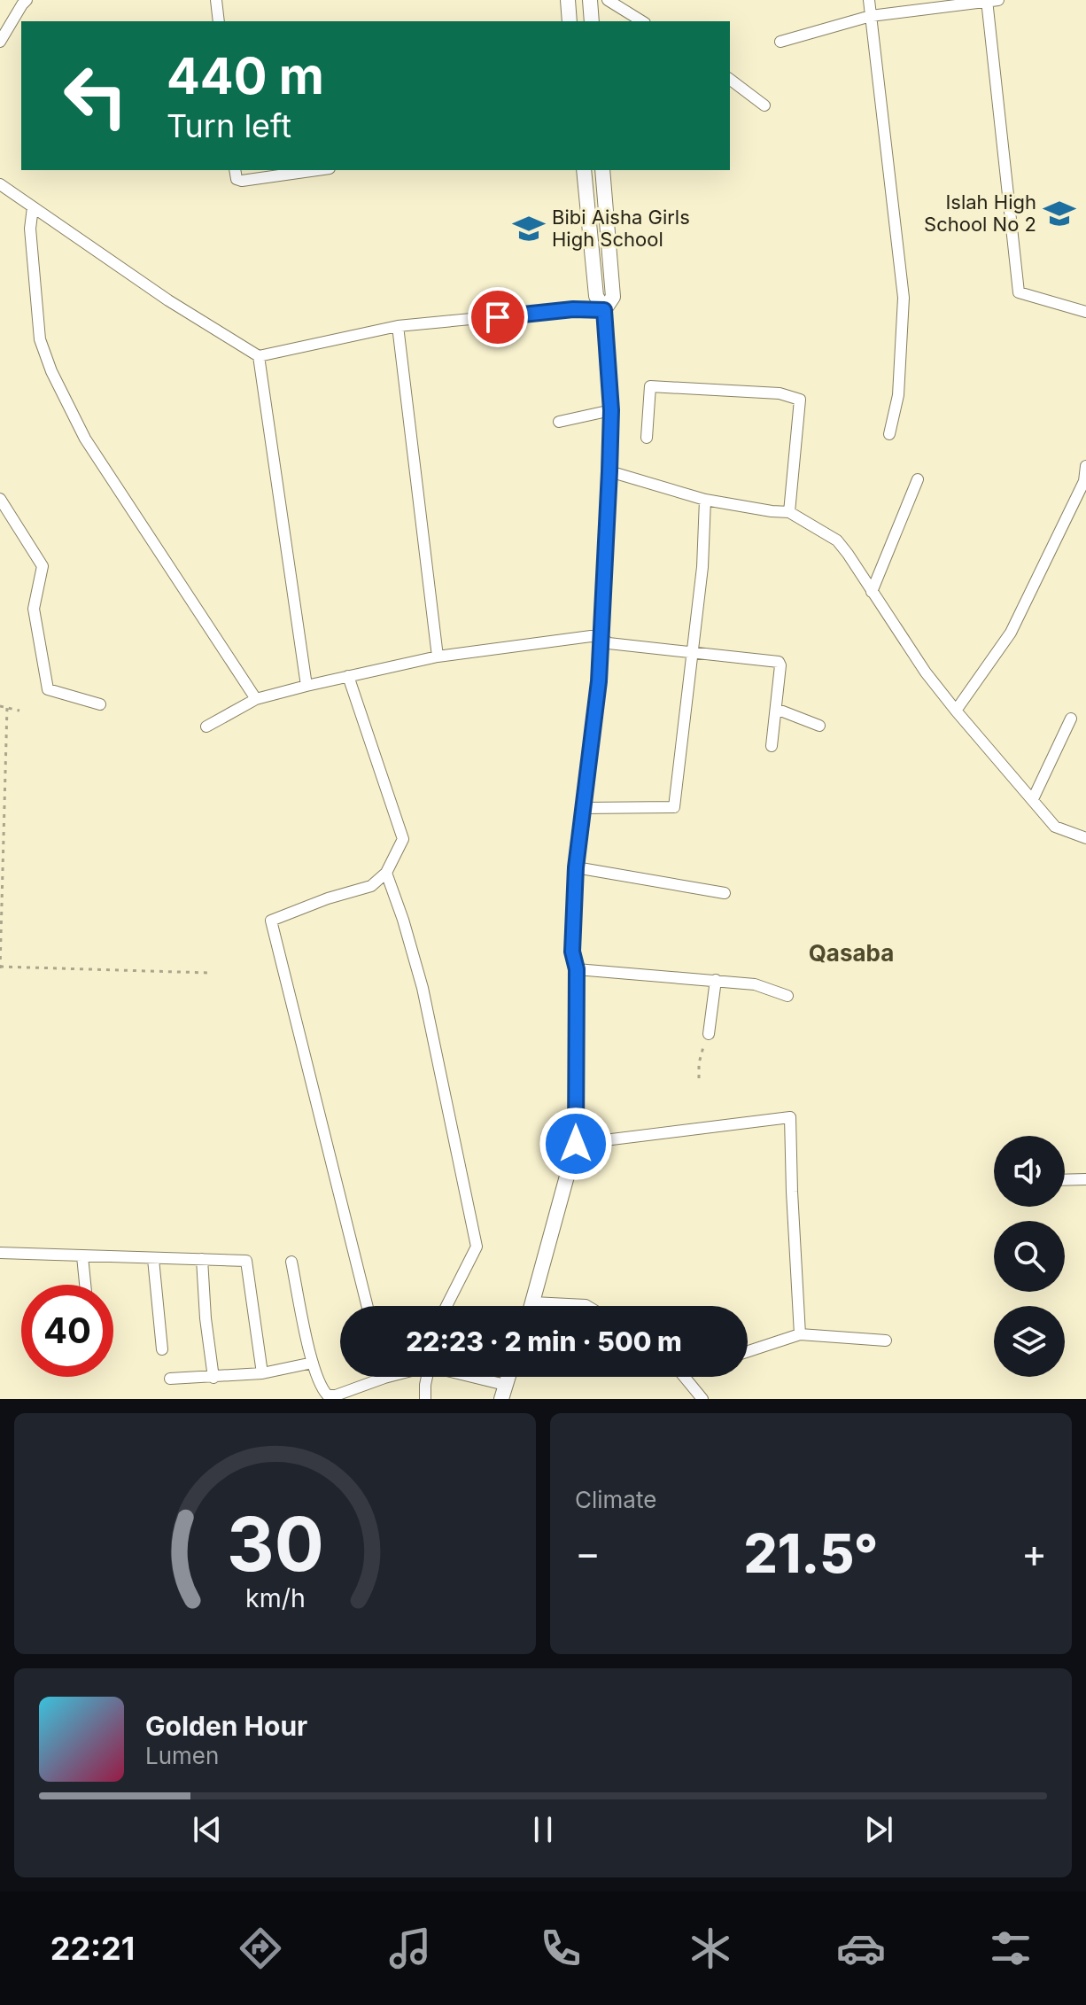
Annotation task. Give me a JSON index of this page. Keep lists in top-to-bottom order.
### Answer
{
  "districts": ["Qasaba"],
  "places": {
    "school or university": ["Islah High School No 2", "Bibi Aisha Girls High School"]
  },
  "page": {
    "turn": ["440 m", "Turn left"],
    "limit": "40",
    "trip": "22:23 · 2 min · 500 m",
    "tile": "Climate",
    "heat": ["−", "21.5°", "+"],
    "song": ["Golden Hour", "Lumen"],
    "tabs": "22:21",
    "gauge": ["30", "km/h"]
  }
}
